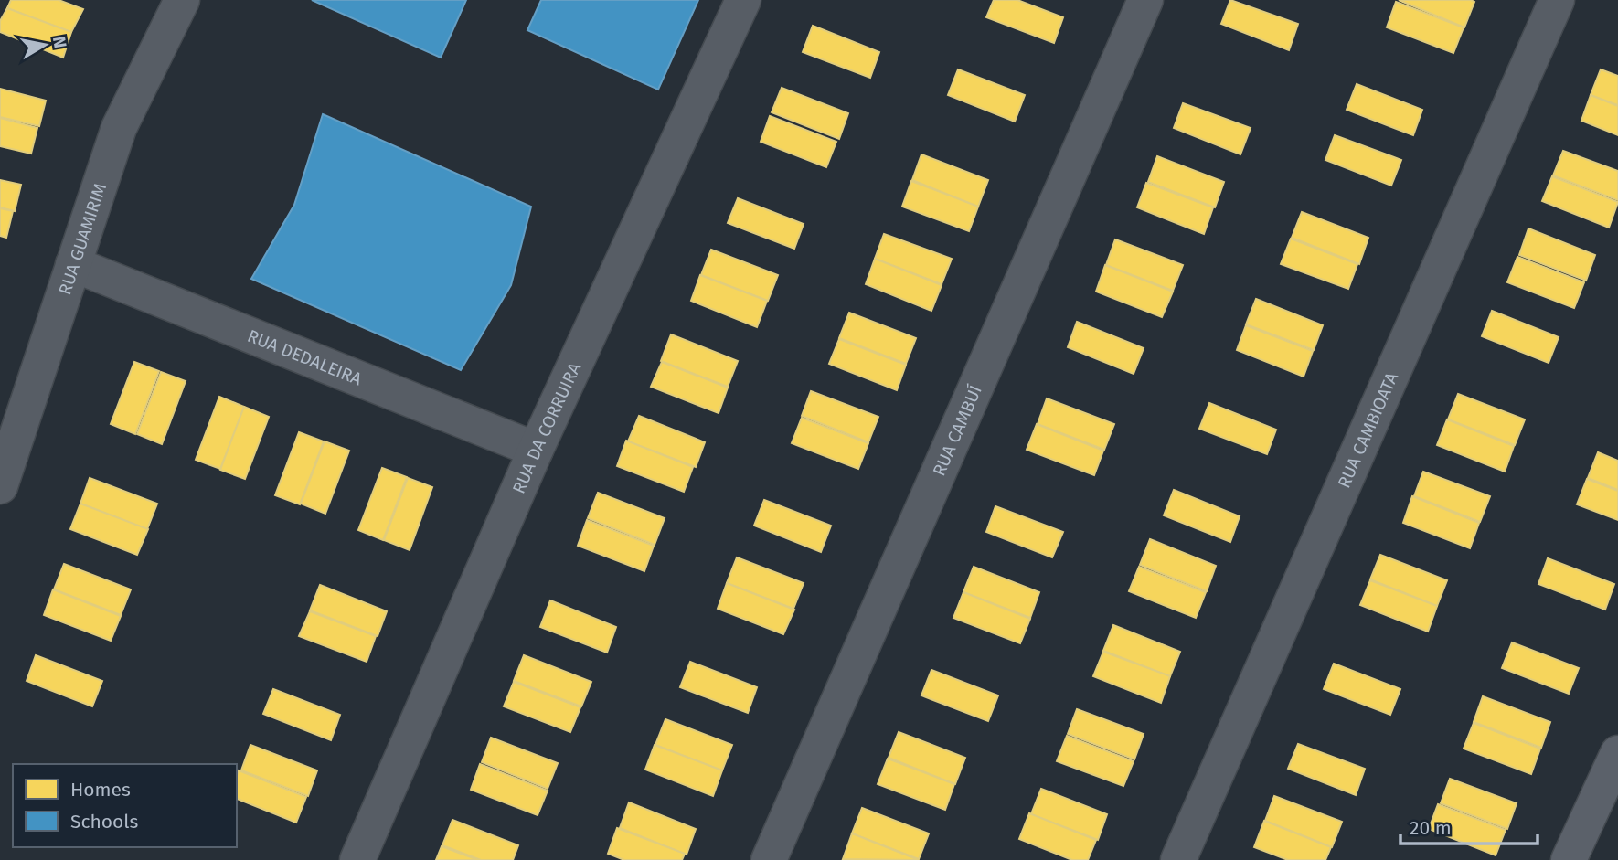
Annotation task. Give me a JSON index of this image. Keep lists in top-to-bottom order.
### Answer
{
  "streets": {
    "street": [
      "RUA GUAMIRIM",
      "RUA DEDALEIRA",
      "RUA DA CORRUIRA",
      "RUA CAMBUÍ",
      "RUA CAMBIOATA"
    ]
  },
  "crossings": [
    ["RUA GUAMIRIM", "RUA DEDALEIRA"],
    ["RUA DEDALEIRA", "RUA DA CORRUIRA"]
  ],
  "legend": ["Homes", "Schools"],
  "scale_bar": "20 m",
  "north": "right"
}
